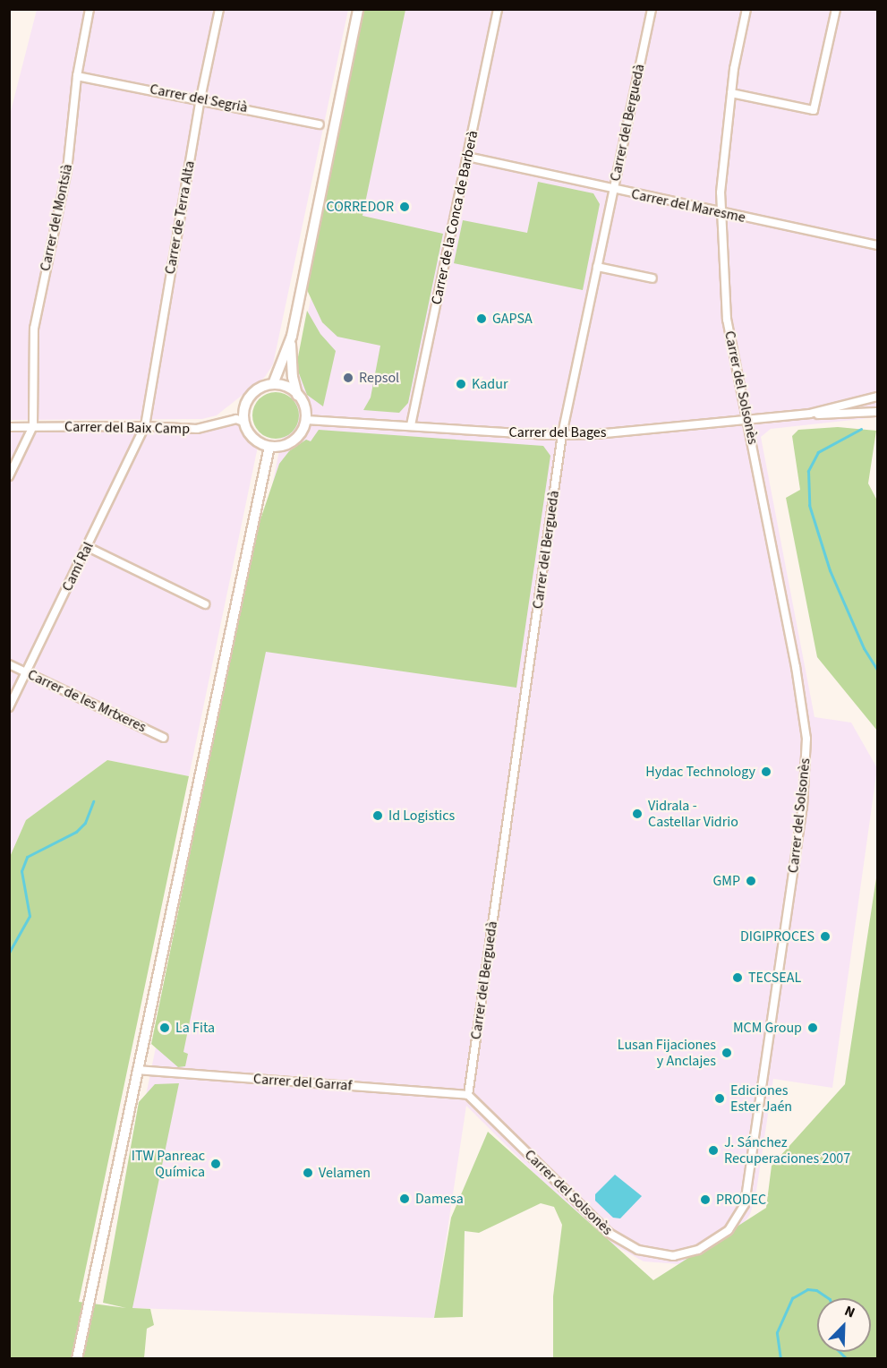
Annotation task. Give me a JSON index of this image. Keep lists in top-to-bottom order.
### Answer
{
  "streets": {
    "street": [
      "Carrer del Segrià",
      "Carrer del Berguedà",
      "Carrer del Maresme",
      "Carrer del Montsià",
      "Carrer de Terra Alta",
      "Carrer de la Conca de Barberà",
      "Carrer del Solsonès",
      "Carrer del Baix Camp",
      "Carrer del Bages",
      "Camí Ral",
      "Carrer de les Mrtxeres",
      "Carrer del Garraf"
    ]
  },
  "crossings": [
    ["Carrer del Segrià", "Carrer del Montsià"],
    ["Carrer del Segrià", "Carrer de Terra Alta"],
    ["Carrer del Berguedà", "Carrer del Maresme"],
    ["Carrer del Berguedà", "Carrer del Solsonès"],
    ["Carrer del Berguedà", "Carrer del Bages"],
    ["Carrer del Berguedà", "Carrer del Garraf"],
    ["Carrer del Maresme", "Carrer de la Conca de Barberà"],
    ["Carrer del Maresme", "Carrer del Solsonès"],
    ["Carrer del Montsià", "Carrer del Baix Camp"],
    ["Carrer de Terra Alta", "Carrer del Baix Camp"],
    ["Carrer de Terra Alta", "Camí Ral"],
    ["Carrer de la Conca de Barberà", "Carrer del Bages"],
    ["Carrer del Solsonès", "Carrer del Bages"],
    ["Carrer del Solsonès", "Carrer del Garraf"],
    ["Carrer del Baix Camp", "Carrer del Bages"],
    ["Carrer del Baix Camp", "Camí Ral"],
    ["Camí Ral", "Carrer de les Mrtxeres"]
  ],
  "places": [
    "CORREDOR",
    "GAPSA",
    "Repsol",
    "Kadur",
    "Hydac Technology",
    "Vidrala - Castellar Vidrio",
    "Id Logistics",
    "GMP",
    "DIGIPROCES",
    "TECSEAL",
    "La Fita",
    "MCM Group",
    "Lusan Fijaciones y Anclajes",
    "Ediciones Ester Jaén",
    "J. Sánchez Recuperaciones 2007",
    "ITW Panreac Química",
    "Velamen",
    "Damesa",
    "PRODEC"
  ],
  "north": "top right"
}
